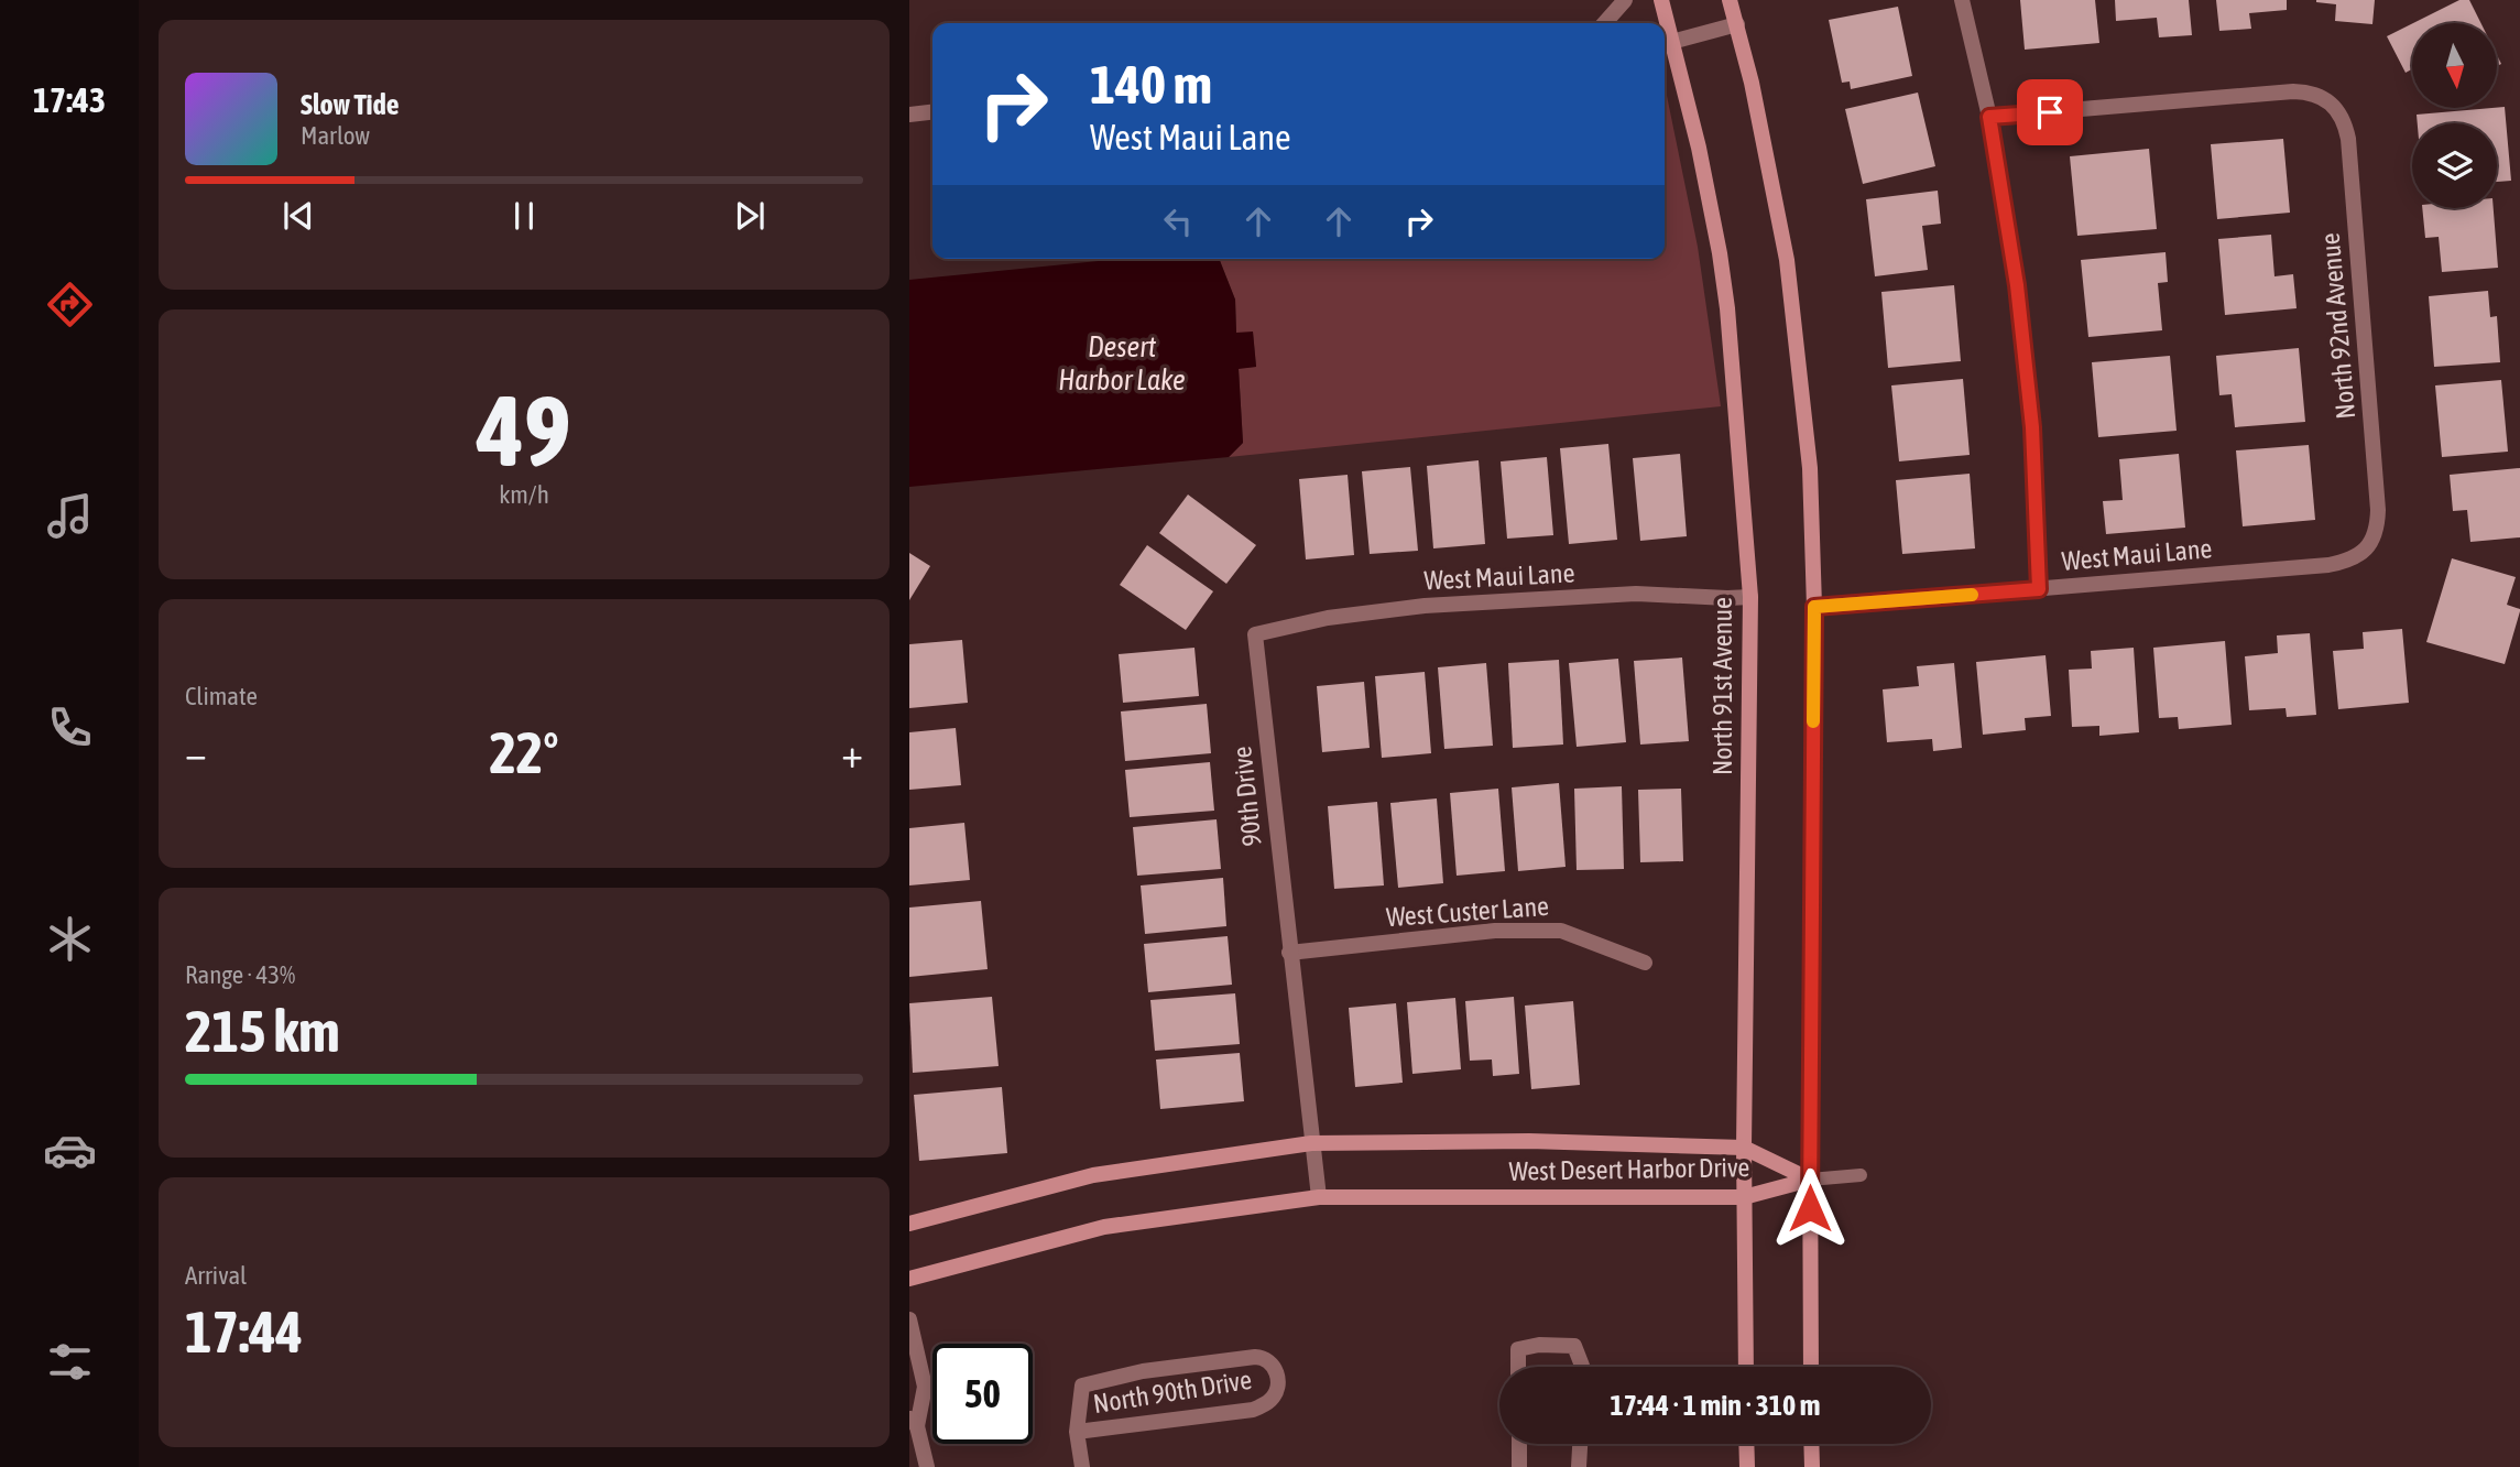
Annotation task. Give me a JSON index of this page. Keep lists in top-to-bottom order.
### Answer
{
  "streets": {
    "main road": ["North 91st Avenue", "West Desert Harbor Drive"],
    "street": [
      "North 92nd Avenue",
      "West Maui Lane",
      "90th Drive",
      "West Custer Lane",
      "North 90th Drive"
    ]
  },
  "crossings": [
    ["North 92nd Avenue", "West Maui Lane"],
    ["West Maui Lane", "North 91st Avenue"],
    ["West Maui Lane", "90th Drive"],
    ["North 91st Avenue", "West Desert Harbor Drive"],
    ["90th Drive", "West Custer Lane"]
  ],
  "water": ["Desert Harbor Lake"],
  "north": "bottom",
  "page": {
    "tabs": "17:43",
    "turn": ["140 m", "West Maui Lane"],
    "song": ["Slow Tide", "Marlow"],
    "tile": [
      ["49", "km/h"],
      "Climate",
      ["Range · 43%", "215 km"],
      ["Arrival", "17:44"]
    ],
    "heat": ["−", "22°", "+"],
    "limit": "50",
    "trip": "17:44 · 1 min · 310 m"
  }
}
